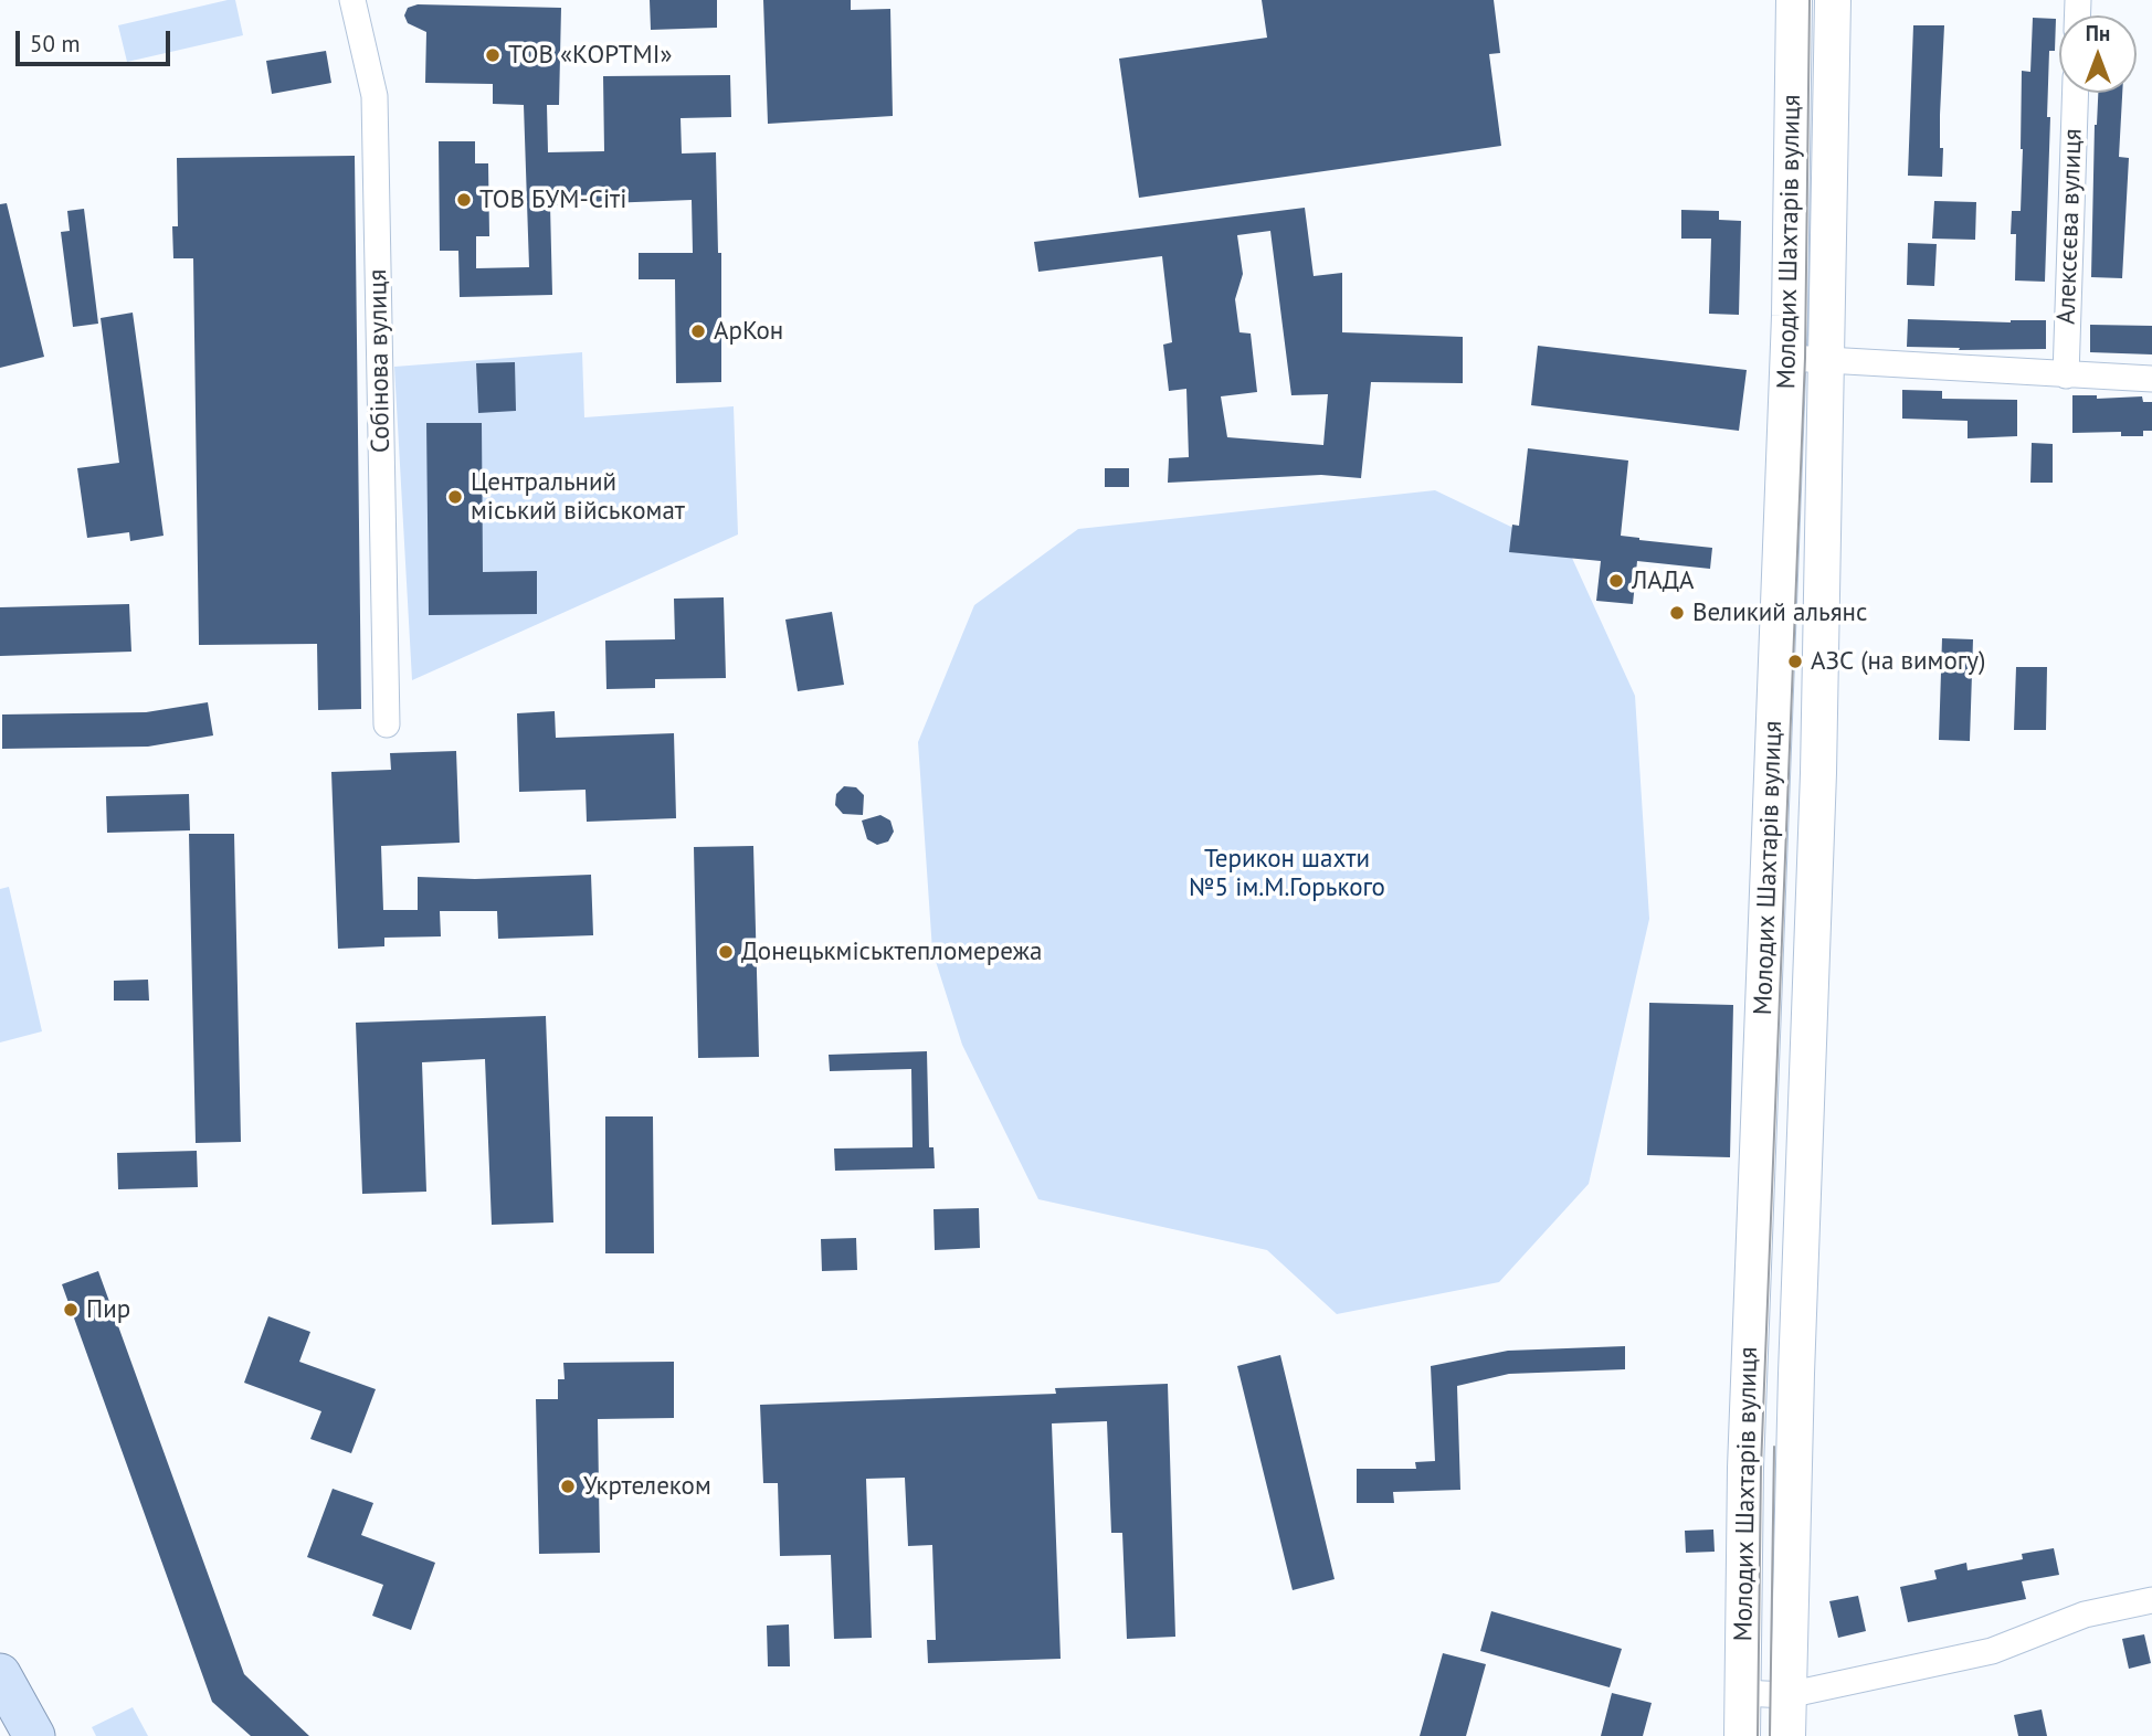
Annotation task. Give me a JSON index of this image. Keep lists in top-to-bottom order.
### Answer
{
  "streets": {
    "main road": ["Молодих Шахтарів вулиця"],
    "street": ["Алексєєва вулиця", "Собінова вулиця"]
  },
  "parks": ["Терикон шахти №5 ім.М.Горького"],
  "places": [
    "ТОВ «КОРТМІ»",
    "ТОВ БУМ-Сіті",
    "АрКон",
    "Центральний міський військомат",
    "ЛАДА",
    "Великий альянс",
    "АЗС (на вимогу)",
    "Донецькміськтепломережа",
    "Пир",
    "Укртелеком"
  ],
  "scale_bar": "50 m",
  "north": "top"
}
